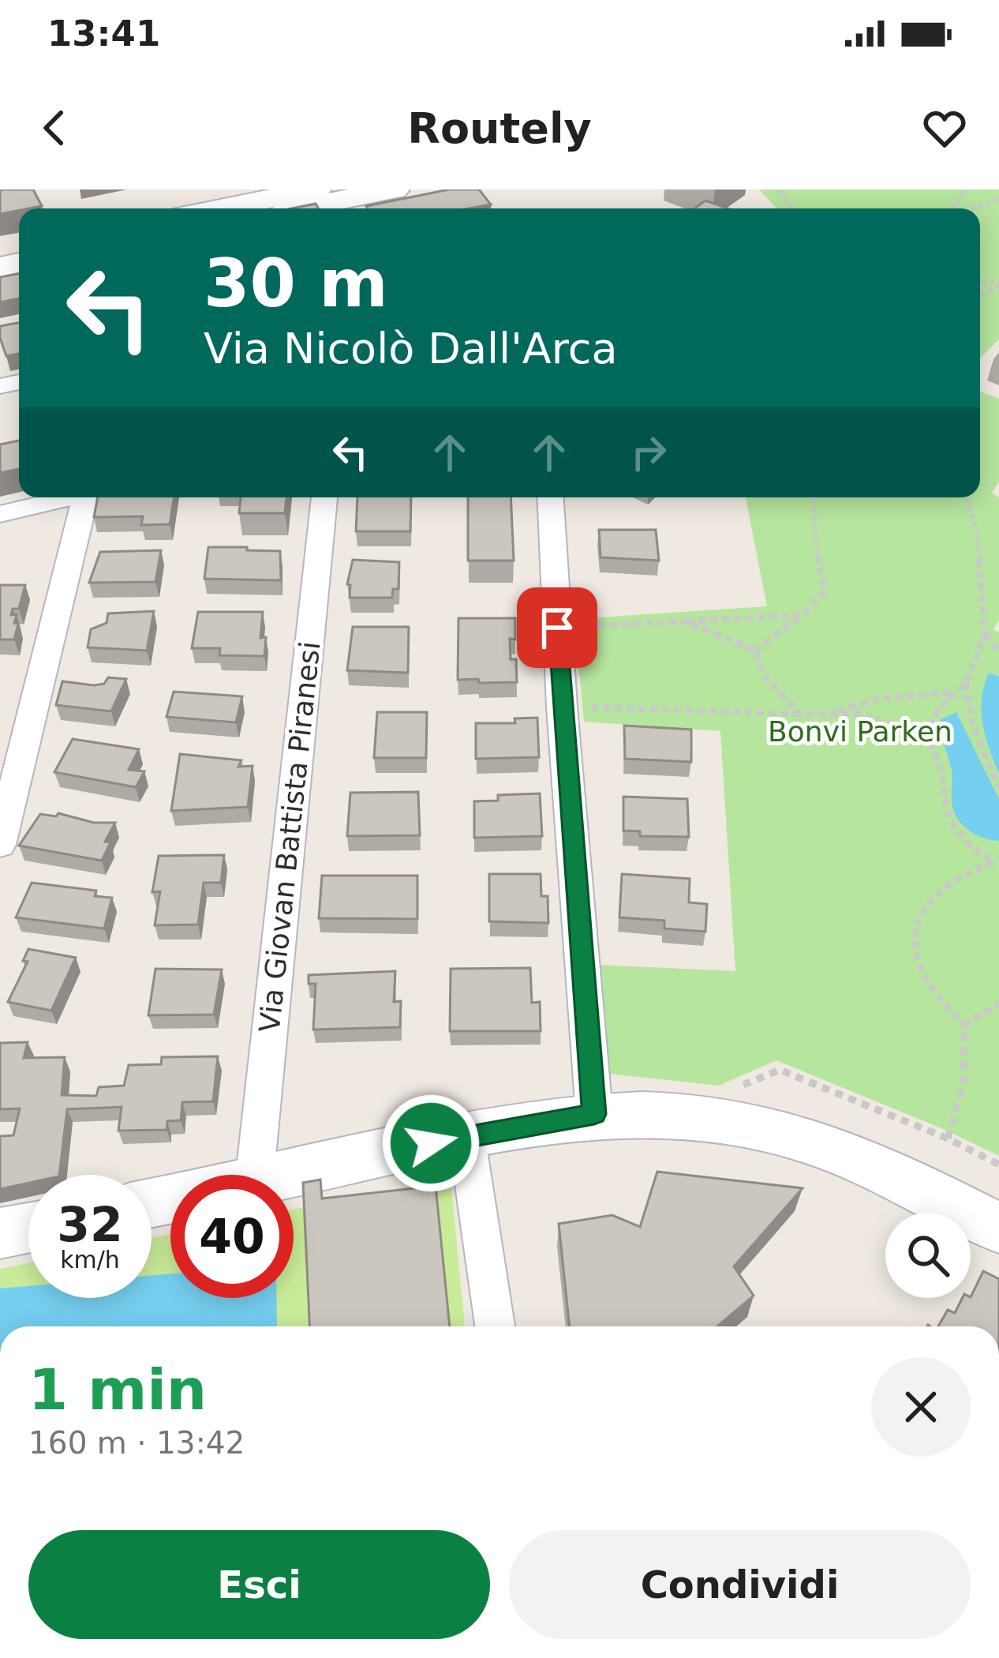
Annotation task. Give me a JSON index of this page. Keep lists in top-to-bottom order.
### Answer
{
  "streets": {
    "street": ["Via Giovan Battista Piranesi"]
  },
  "parks": ["Bonvi Parken"],
  "page": {
    "status": "13:41",
    "header": "Routely",
    "turn": ["30 m", "Via Nicolò Dall'Arca"],
    "speed": "32 km/h",
    "limit": "40",
    "heading": ["1 min", "160 m · 13:42"],
    "buttons": ["Esci", "Condividi"]
  }
}
